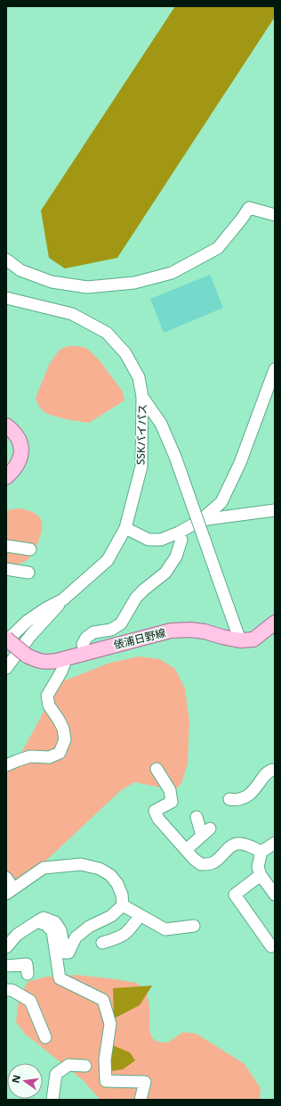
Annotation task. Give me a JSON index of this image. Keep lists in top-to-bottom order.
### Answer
{
  "streets": {
    "main road": ["俵浦日野線"],
    "street": ["SSKバイパス"]
  },
  "crossings": [
    ["SSKバイパス", "俵浦日野線"]
  ],
  "north": "left"
}
